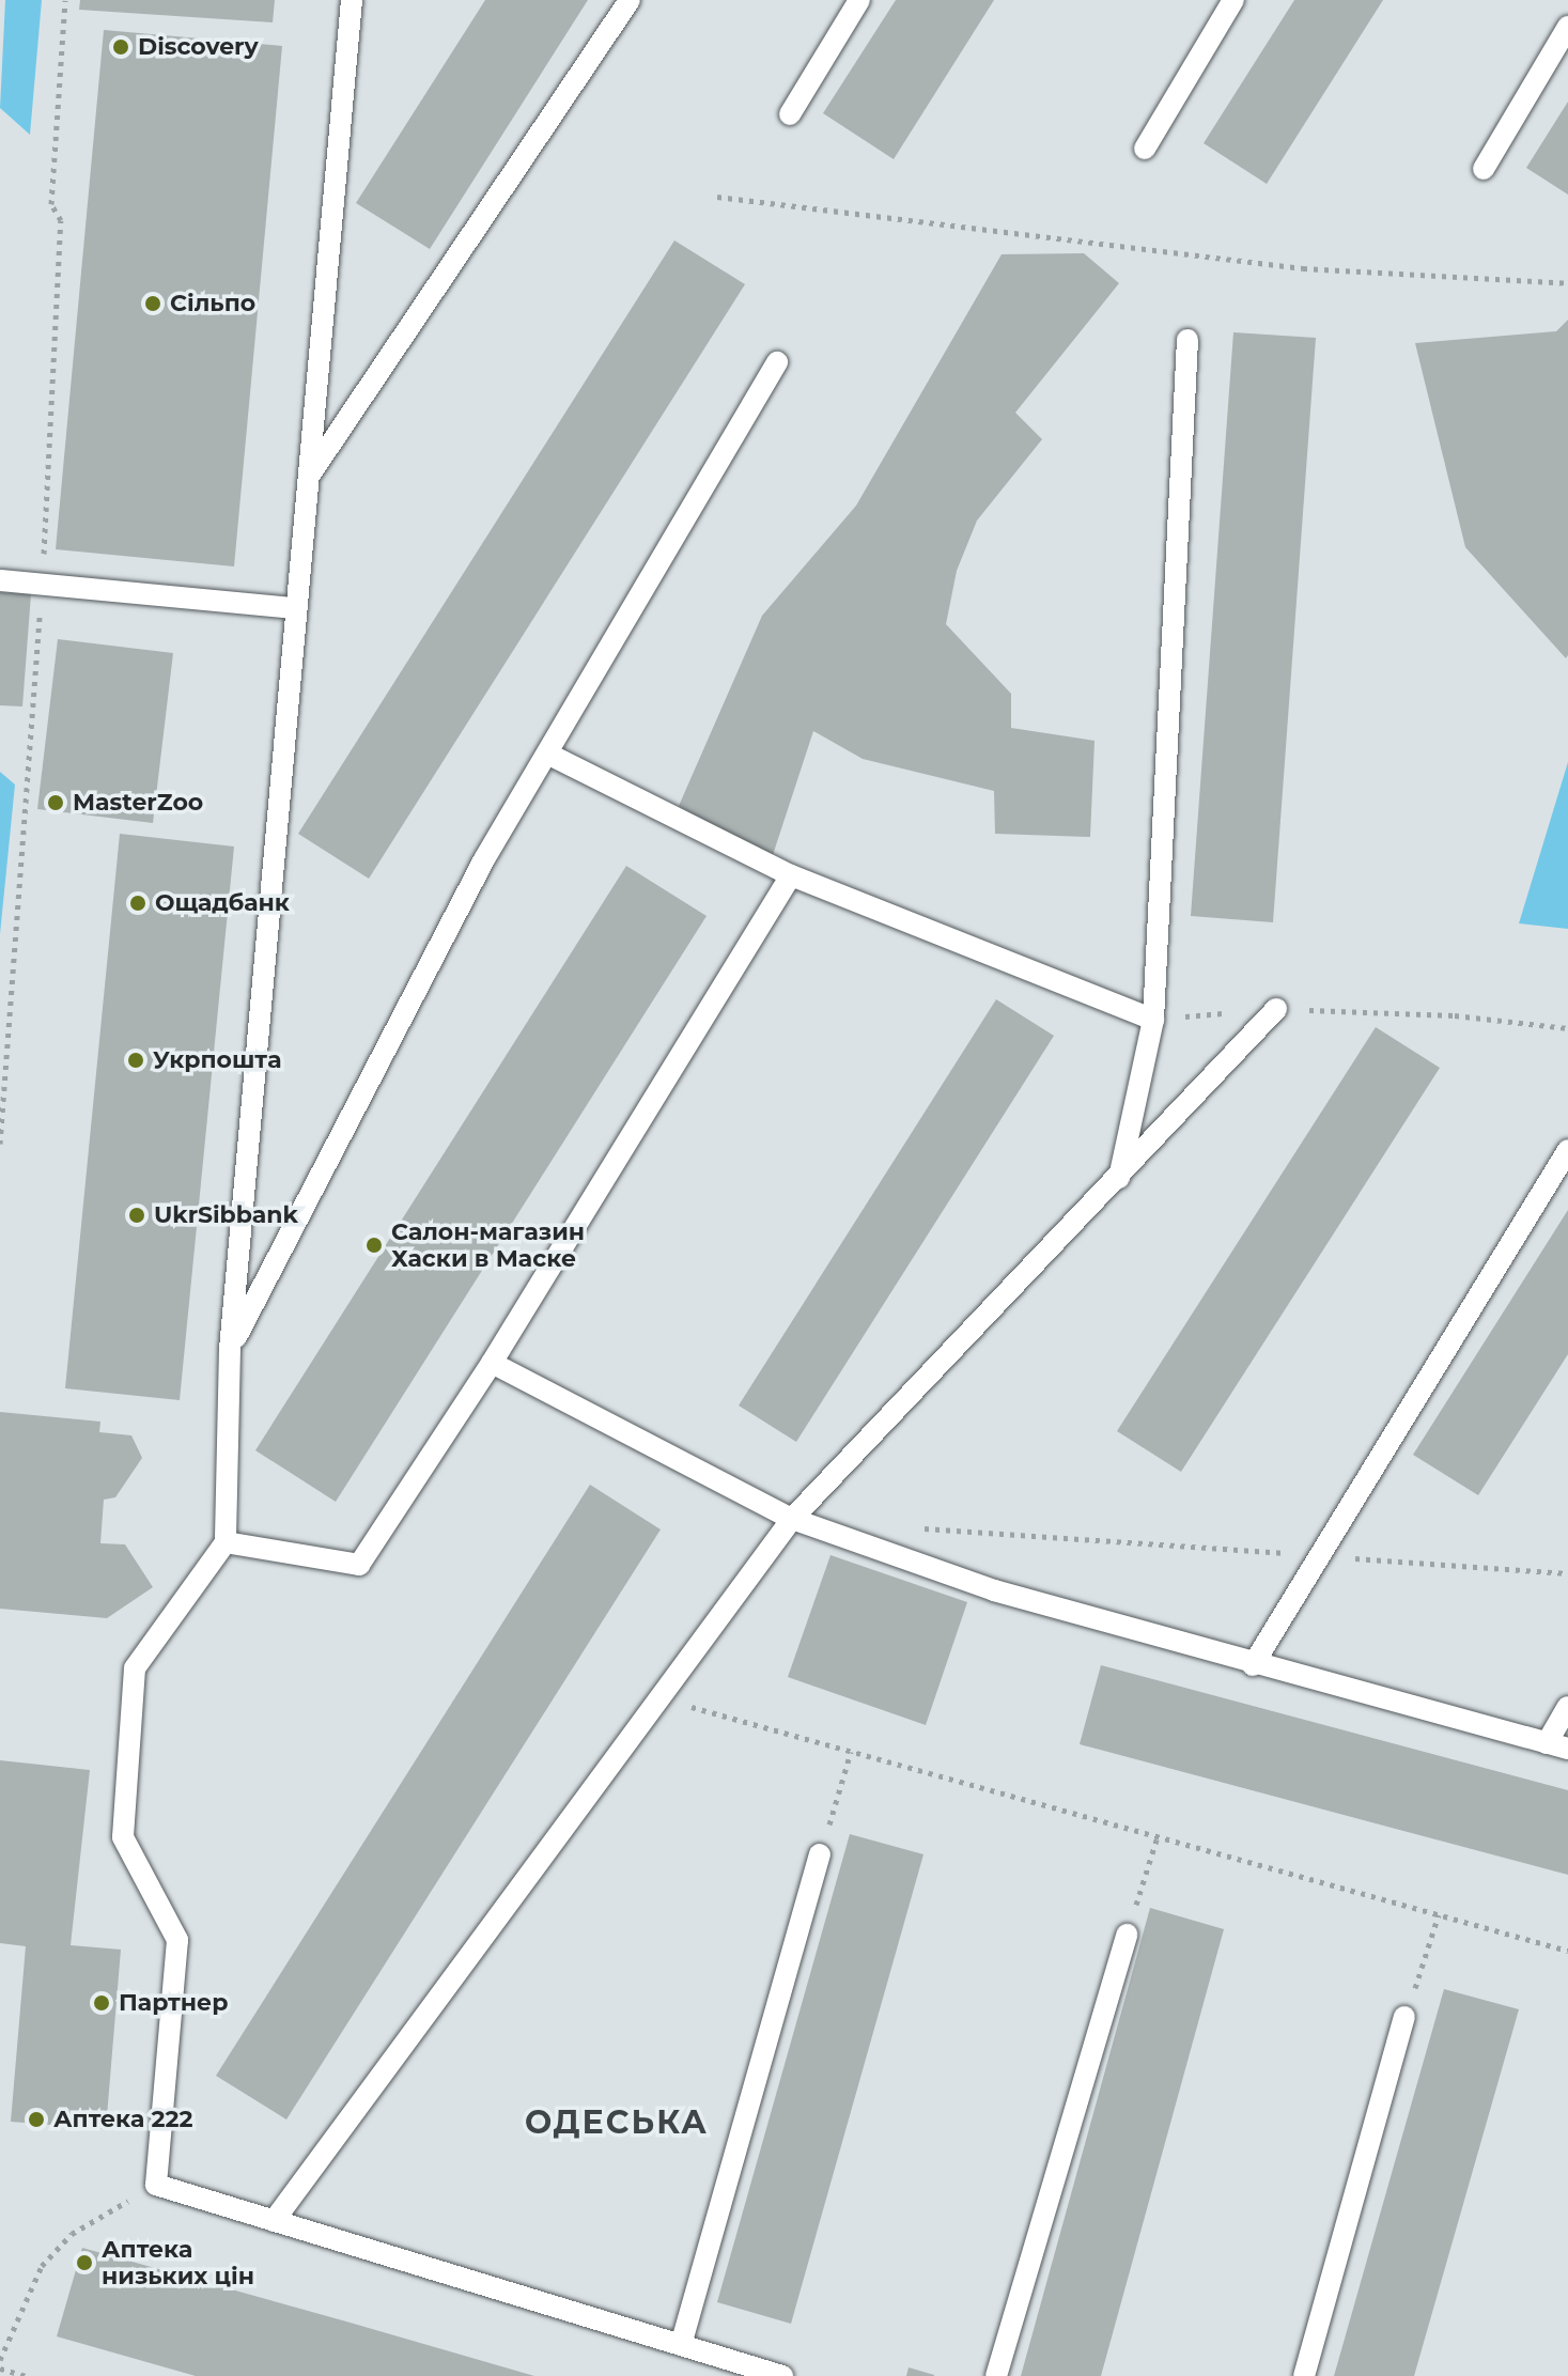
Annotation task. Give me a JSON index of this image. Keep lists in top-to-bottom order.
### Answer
{
  "districts": ["ОДЕСЬКА"],
  "places": [
    "Discovery",
    "Сільпо",
    "MasterZoo",
    "Ощадбанк",
    "Укрпошта",
    "UkrSibbank",
    "Салон-магазин Хаски в Маске",
    "Партнер",
    "Аптека 222",
    "Аптека низьких цін"
  ]
}
